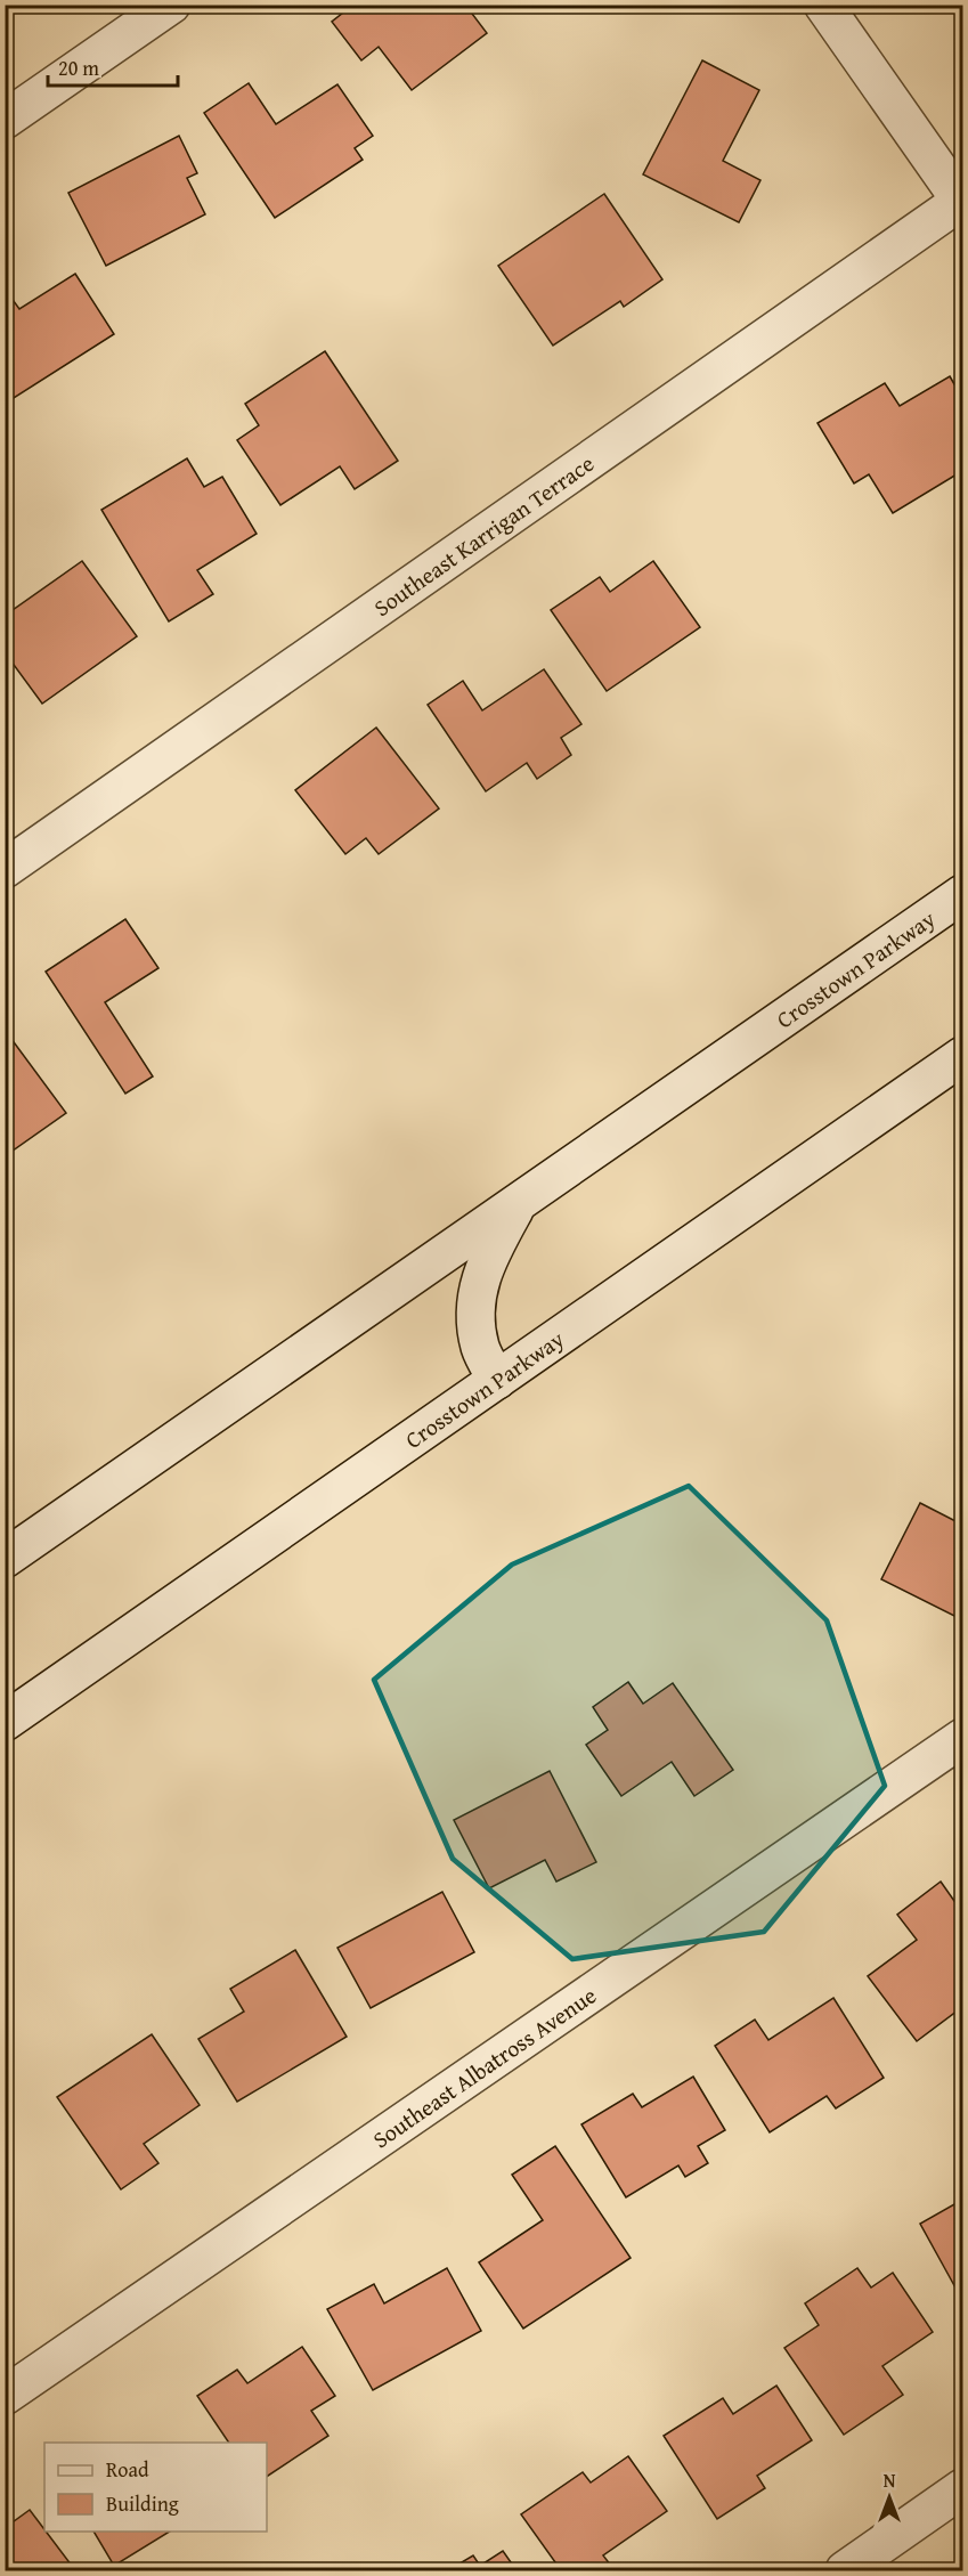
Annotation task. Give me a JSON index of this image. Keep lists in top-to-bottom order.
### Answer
{
  "streets": {
    "street": ["Southeast Karrigan Terrace", "Crosstown Parkway", "Southeast Albatross Avenue"]
  },
  "legend": ["Road", "Building"],
  "scale_bar": "20 m",
  "north": "top"
}
